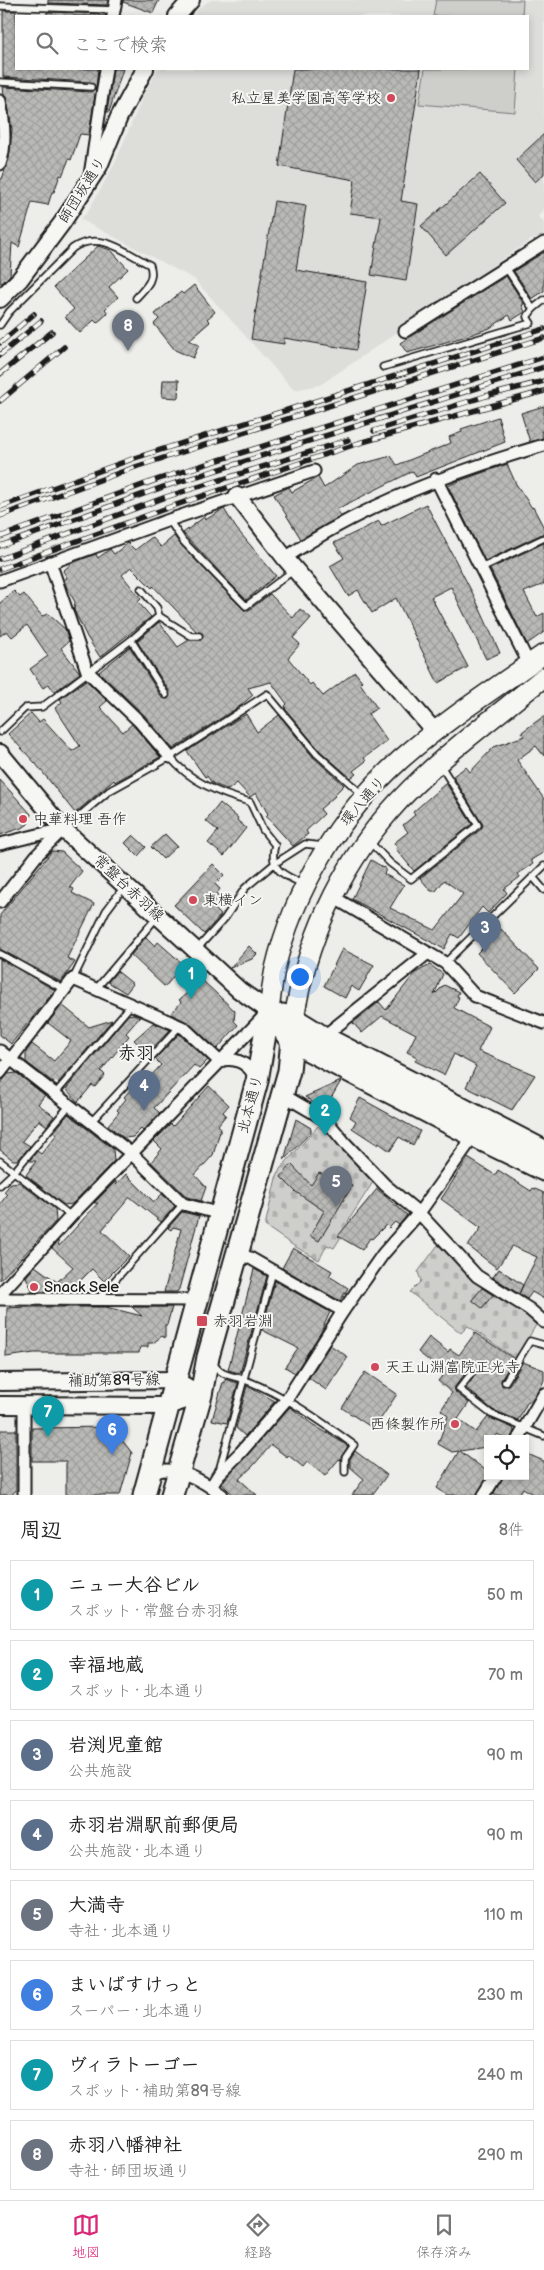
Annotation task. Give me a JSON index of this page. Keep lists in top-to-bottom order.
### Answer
{
  "streets": {
    "highway": ["北本通り"],
    "main road": ["環八通り"],
    "street": ["師団坂通り", "常盤台赤羽線", "補助第89号線"]
  },
  "crossings": [
    ["環八通り", "常盤台赤羽線"],
    ["環八通り", "北本通り"],
    ["常盤台赤羽線", "北本通り"],
    ["北本通り", "補助第89号線"]
  ],
  "districts": ["赤羽"],
  "places": {
    "other": [
      "私立星美学園高等学校",
      "中華料理 吾作",
      "東横イン",
      "Snack Sele",
      "天王山淵富院正光寺",
      "西條製作所"
    ],
    "transit": ["赤羽岩淵"]
  },
  "page": {
    "search": "ここで検索",
    "pins": [
      "8",
      "3",
      "1",
      "4",
      "2",
      "5",
      "7",
      "6"
    ],
    "heading": ["周辺", "8件"],
    "list": [
      {
        "mark": "1",
        "name": "ニュー大谷ビル",
        "note": "スポット · 常盤台赤羽線",
        "value": "50 m"
      },
      {
        "mark": "2",
        "name": "幸福地蔵",
        "note": "スポット · 北本通り",
        "value": "70 m"
      },
      {
        "mark": "3",
        "name": "岩渕児童館",
        "note": "公共施設",
        "value": "90 m"
      },
      {
        "mark": "4",
        "name": "赤羽岩淵駅前郵便局",
        "note": "公共施設 · 北本通り",
        "value": "90 m"
      },
      {
        "mark": "5",
        "name": "大満寺",
        "note": "寺社 · 北本通り",
        "value": "110 m"
      },
      {
        "mark": "6",
        "name": "まいばすけっと",
        "note": "スーパー · 北本通り",
        "value": "230 m"
      },
      {
        "mark": "7",
        "name": "ヴィラトーゴー",
        "note": "スポット · 補助第89号線",
        "value": "240 m"
      },
      {
        "mark": "8",
        "name": "赤羽八幡神社",
        "note": "寺社 · 師団坂通り",
        "value": "290 m"
      }
    ],
    "nav": ["地図", "経路", "保存済み"]
  }
}
